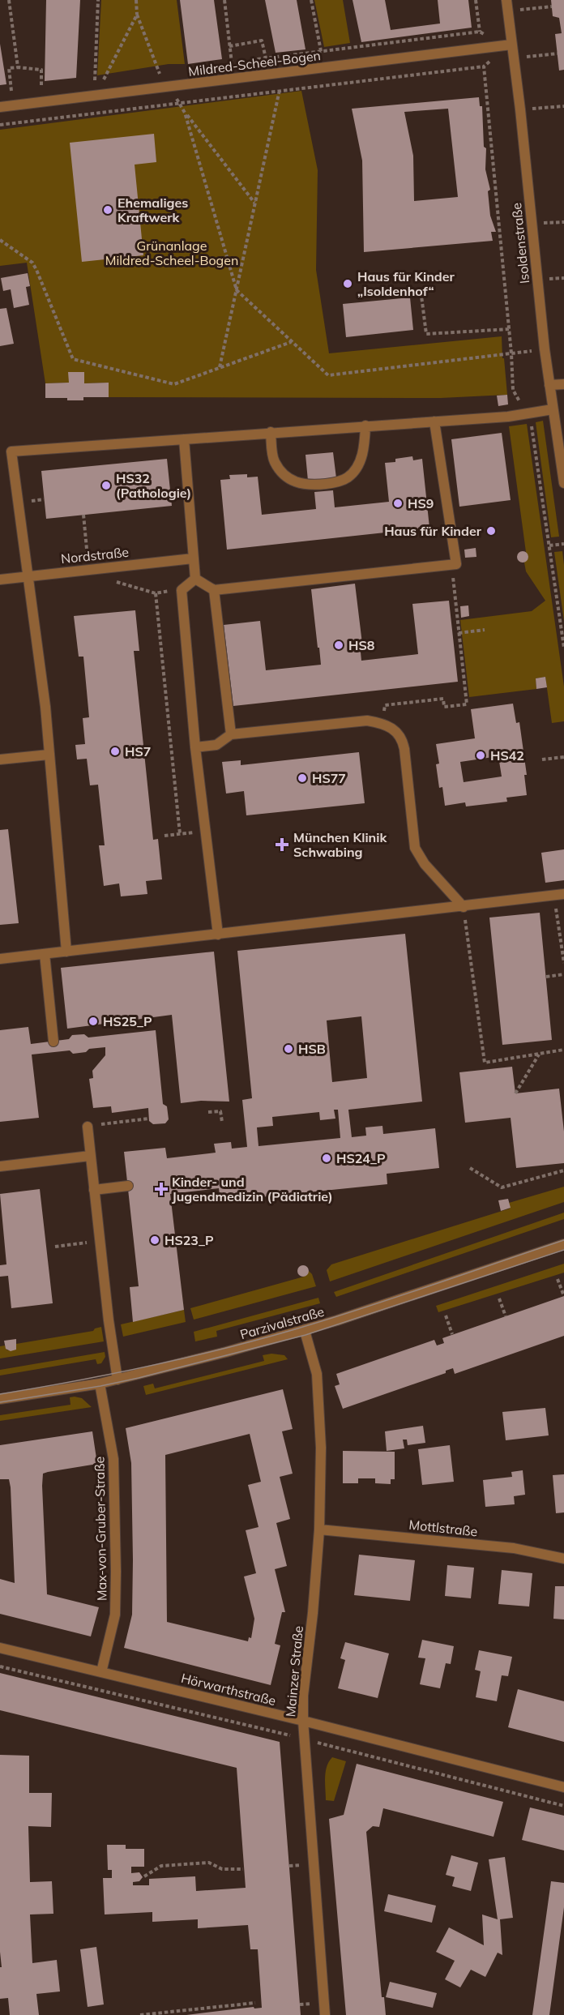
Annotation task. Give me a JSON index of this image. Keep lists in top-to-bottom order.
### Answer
{
  "streets": {
    "street": [
      "Mildred-Scheel-Bogen",
      "Isoldenstraße",
      "Nordstraße",
      "Parzivalstraße",
      "Mottlstraße",
      "Max-von-Gruber-Straße",
      "Mainzer Straße",
      "Hörwarthstraße"
    ]
  },
  "crossings": [
    ["Mildred-Scheel-Bogen", "Isoldenstraße"],
    ["Parzivalstraße", "Max-von-Gruber-Straße"],
    ["Parzivalstraße", "Mainzer Straße"],
    ["Mottlstraße", "Mainzer Straße"],
    ["Max-von-Gruber-Straße", "Hörwarthstraße"],
    ["Mainzer Straße", "Hörwarthstraße"]
  ],
  "parks": ["Grünanlage Mildred-Scheel-Bogen"],
  "places": {
    "other": [
      "Ehemaliges Kraftwerk",
      "Haus für Kinder „Isoldenhof“",
      "HS32 (Pathologie)",
      "HS9",
      "Haus für Kinder",
      "HS8",
      "HS7",
      "HS42",
      "HS77",
      "HS25_P",
      "HSB",
      "HS24_P",
      "HS23_P"
    ],
    "health": ["München Klinik Schwabing", "Kinder- und Jugendmedizin (Pädiatrie)"]
  }
}
